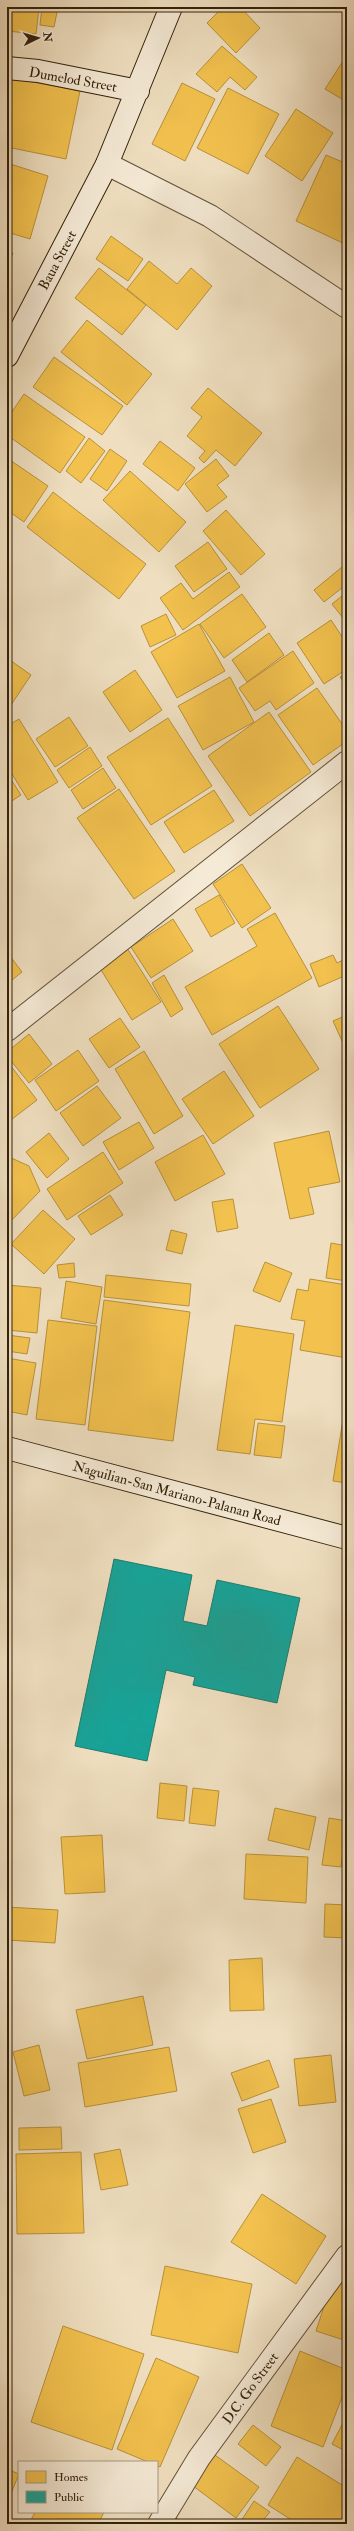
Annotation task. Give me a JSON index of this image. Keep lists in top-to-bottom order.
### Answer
{
  "streets": {
    "street": [
      "Dumelod Street",
      "Baua Street",
      "Naguilian-San Mariano-Palanan Road",
      "D.C. Go Street"
    ]
  },
  "legend": ["Homes", "Public"],
  "north": "right"
}
